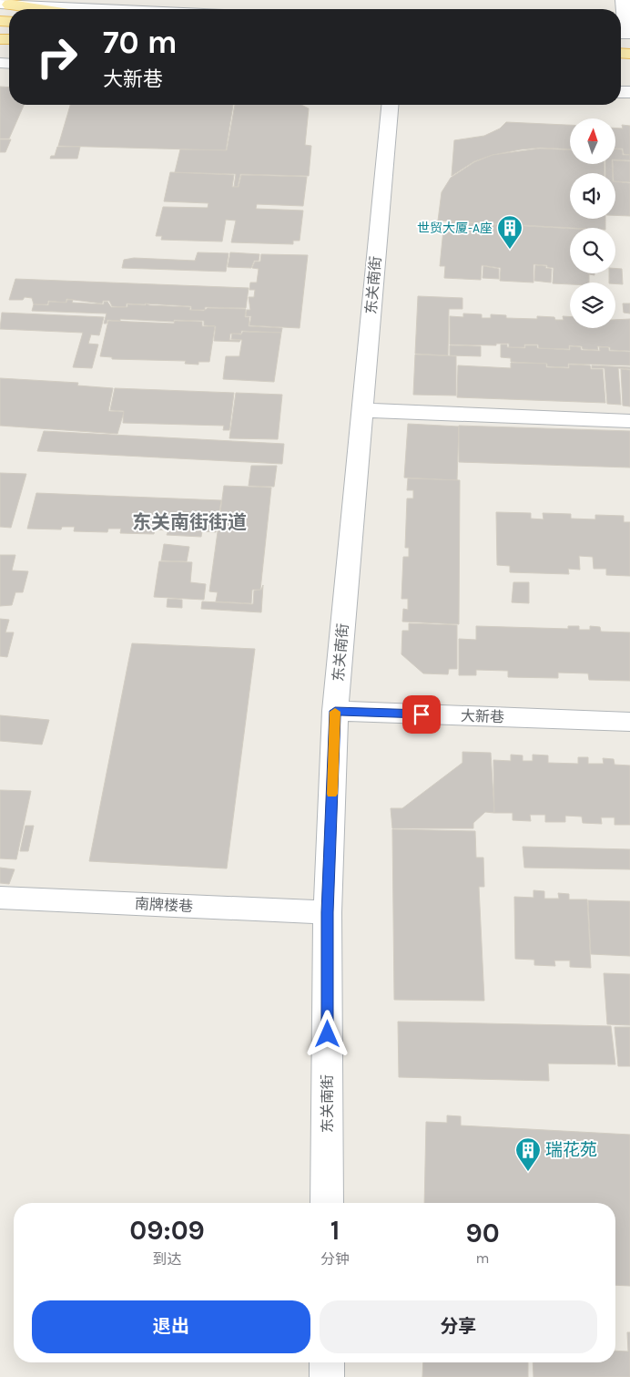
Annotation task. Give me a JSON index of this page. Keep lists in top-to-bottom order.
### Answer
{
  "streets": {
    "street": ["东关南街", "大新巷", "南牌楼巷"]
  },
  "crossings": [
    ["东关南街", "大新巷"],
    ["东关南街", "南牌楼巷"]
  ],
  "districts": ["东关南街街道"],
  "places": {
    "building": ["世贸大厦-A座", "瑞花苑"]
  },
  "north": "top",
  "page": {
    "turn": ["70 m", "大新巷"],
    "eta": [
      "09:09",
      "到达",
      "1",
      "分钟",
      "90",
      "m"
    ],
    "buttons": ["退出", "分享"]
  }
}
